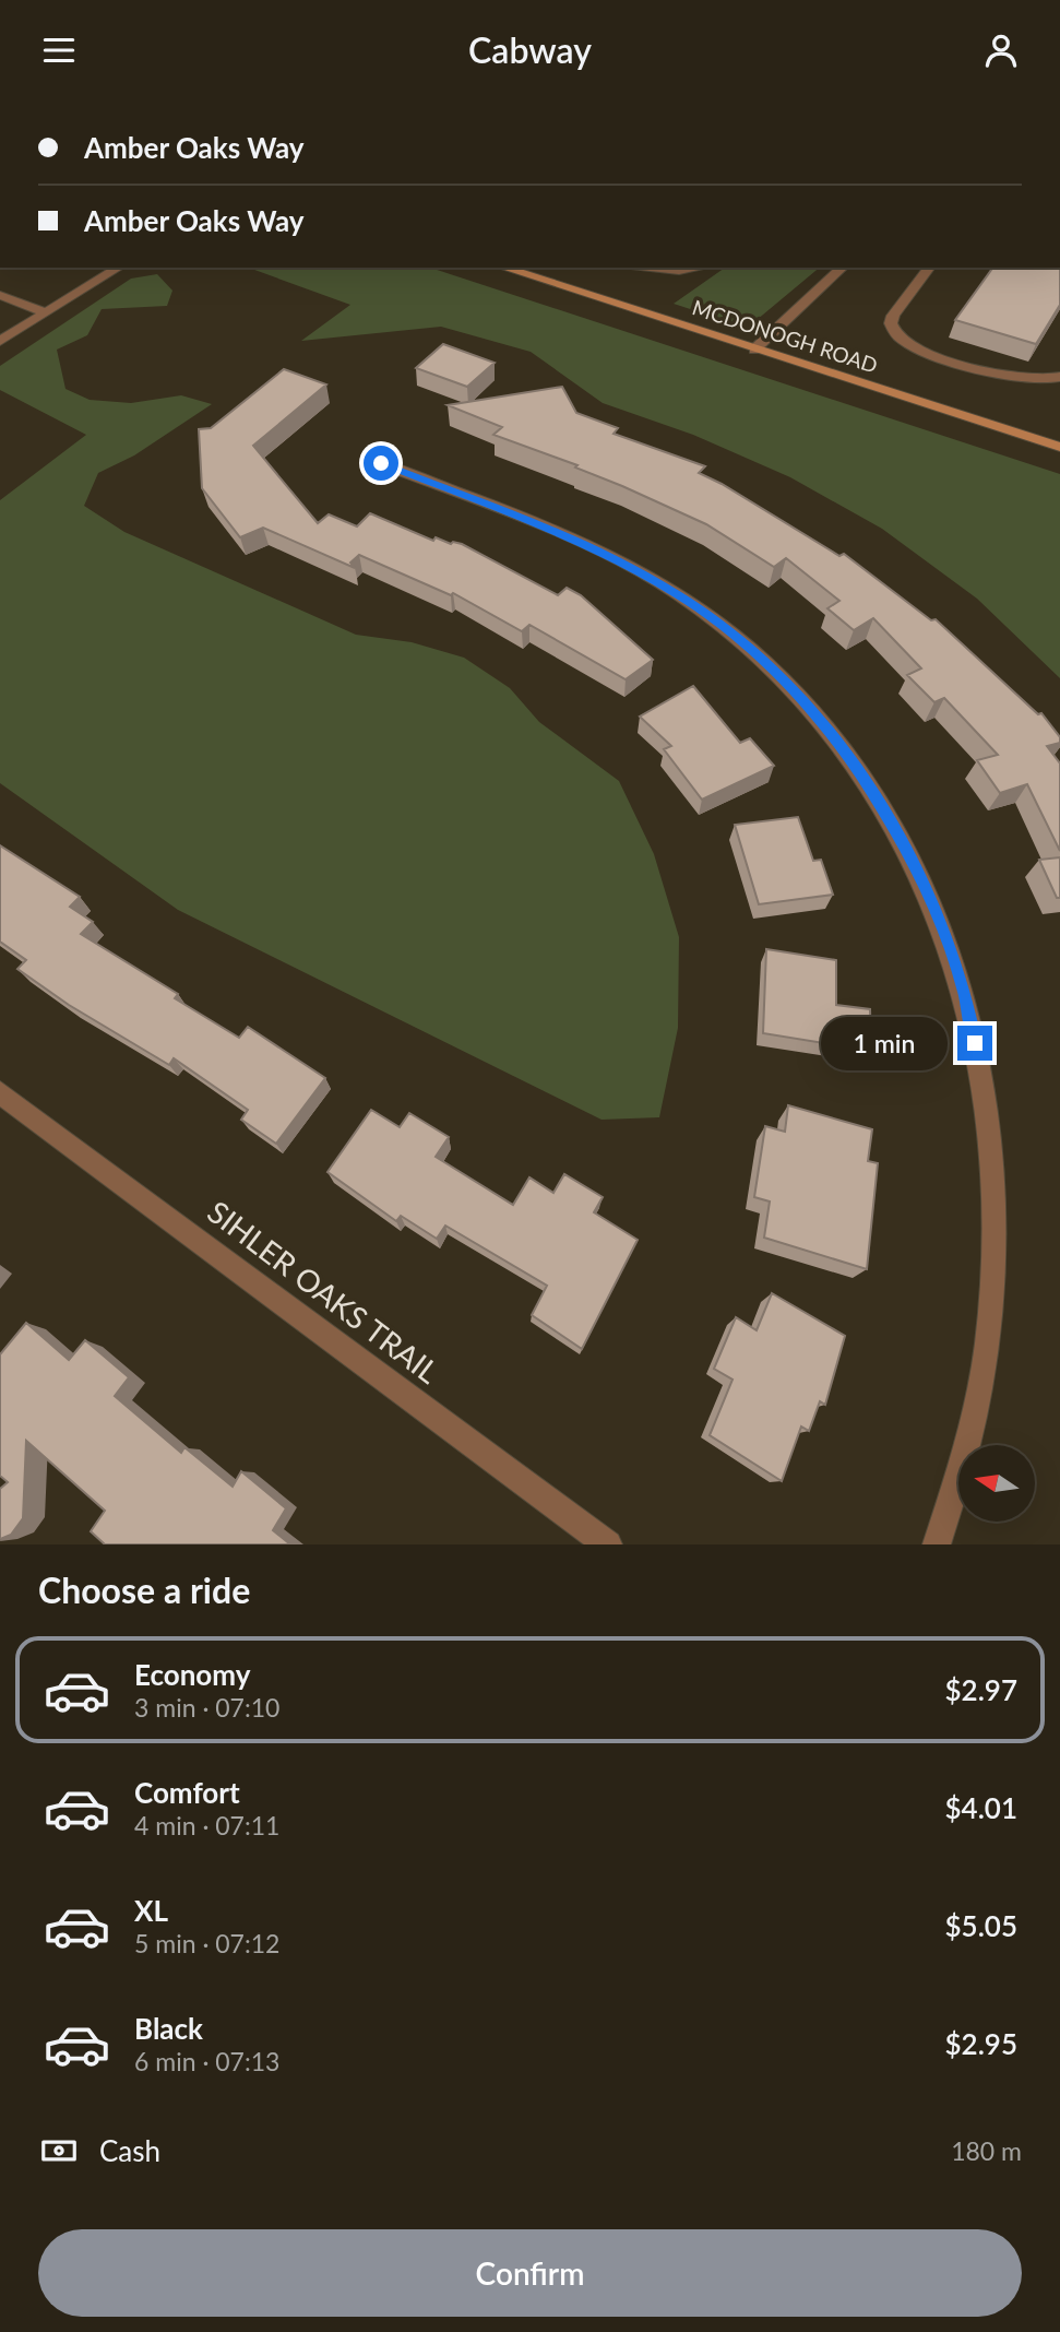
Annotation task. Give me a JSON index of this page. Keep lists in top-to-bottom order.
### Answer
{
  "streets": {
    "main road": ["MCDONOGH ROAD"],
    "street": ["SIHLER OAKS TRAIL"]
  },
  "north": "left",
  "page": {
    "header": "Cabway",
    "banner": ["Amber Oaks Way", "Amber Oaks Way"],
    "bubble": "1 min",
    "heading": "Choose a ride",
    "list": [
      {
        "name": "Economy",
        "note": "3 min · 07:10",
        "value": "$2.97"
      },
      {
        "name": "Comfort",
        "note": "4 min · 07:11",
        "value": "$4.01"
      },
      {
        "name": "XL",
        "note": "5 min · 07:12",
        "value": "$5.05"
      },
      {
        "name": "Black",
        "note": "6 min · 07:13",
        "value": "$2.95"
      }
    ],
    "pay": ["Cash", "180 m"],
    "buttons": "Confirm"
  }
}
